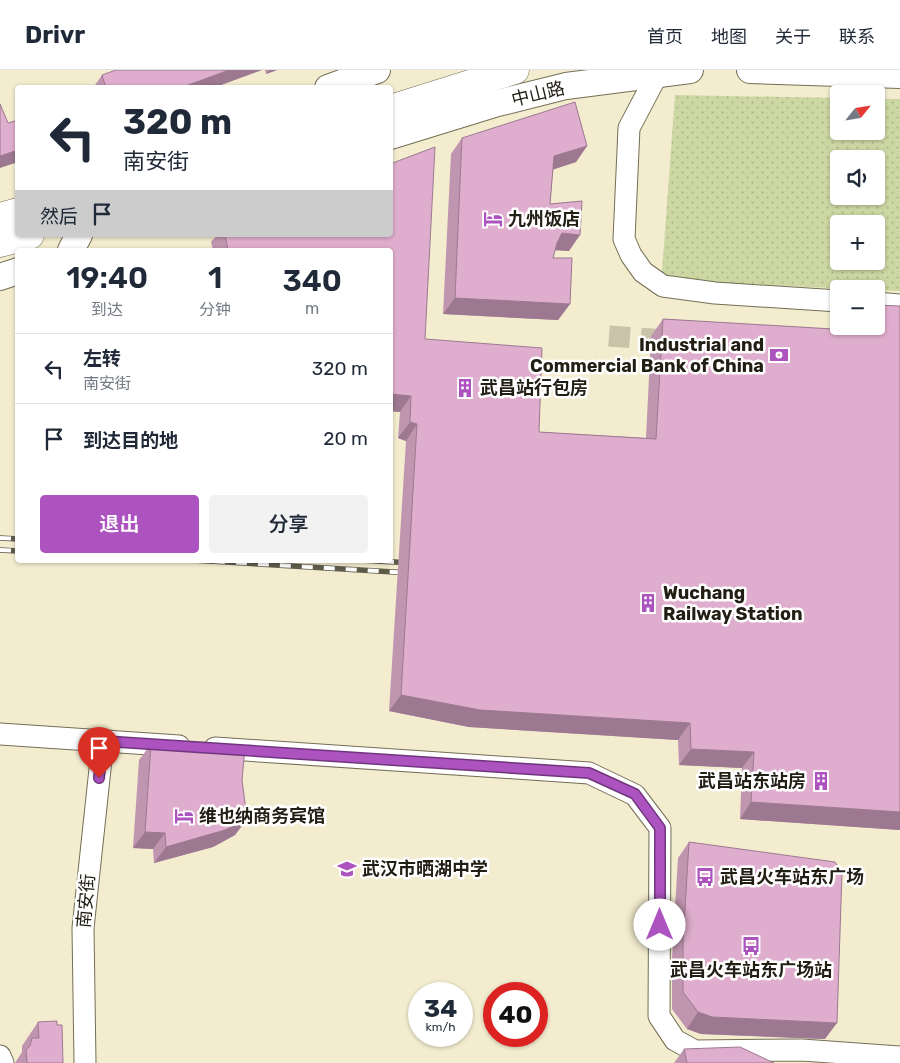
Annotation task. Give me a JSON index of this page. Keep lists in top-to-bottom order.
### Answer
{
  "streets": {
    "main road": ["中山路"],
    "street": ["南安街"]
  },
  "places": {
    "hotel": ["九州饭店", "维也纳商务宾馆"],
    "bank": ["Industrial and Commercial Bank of China"],
    "building": ["武昌站行包房", "Wuchang Railway Station", "武昌站东站房"],
    "school or university": ["武汉市晒湖中学"],
    "bus stop": ["武昌火车站东广场", "武昌火车站东广场站"]
  },
  "north": "top right",
  "page": {
    "header": "Drivr",
    "nav": [
      "首页",
      "地图",
      "关于",
      "联系"
    ],
    "map_buttons": ["+", "−"],
    "turn": ["320 m", "南安街"],
    "then": "然后",
    "eta": [
      "19:40",
      "到达",
      "1",
      "分钟",
      "340",
      "m"
    ],
    "list": [
      {
        "name": "左转",
        "note": "南安街",
        "value": "320 m"
      },
      {
        "name": "到达目的地",
        "value": "20 m"
      }
    ],
    "buttons": ["退出", "分享"],
    "speed": "34 km/h",
    "limit": "40"
  }
}
